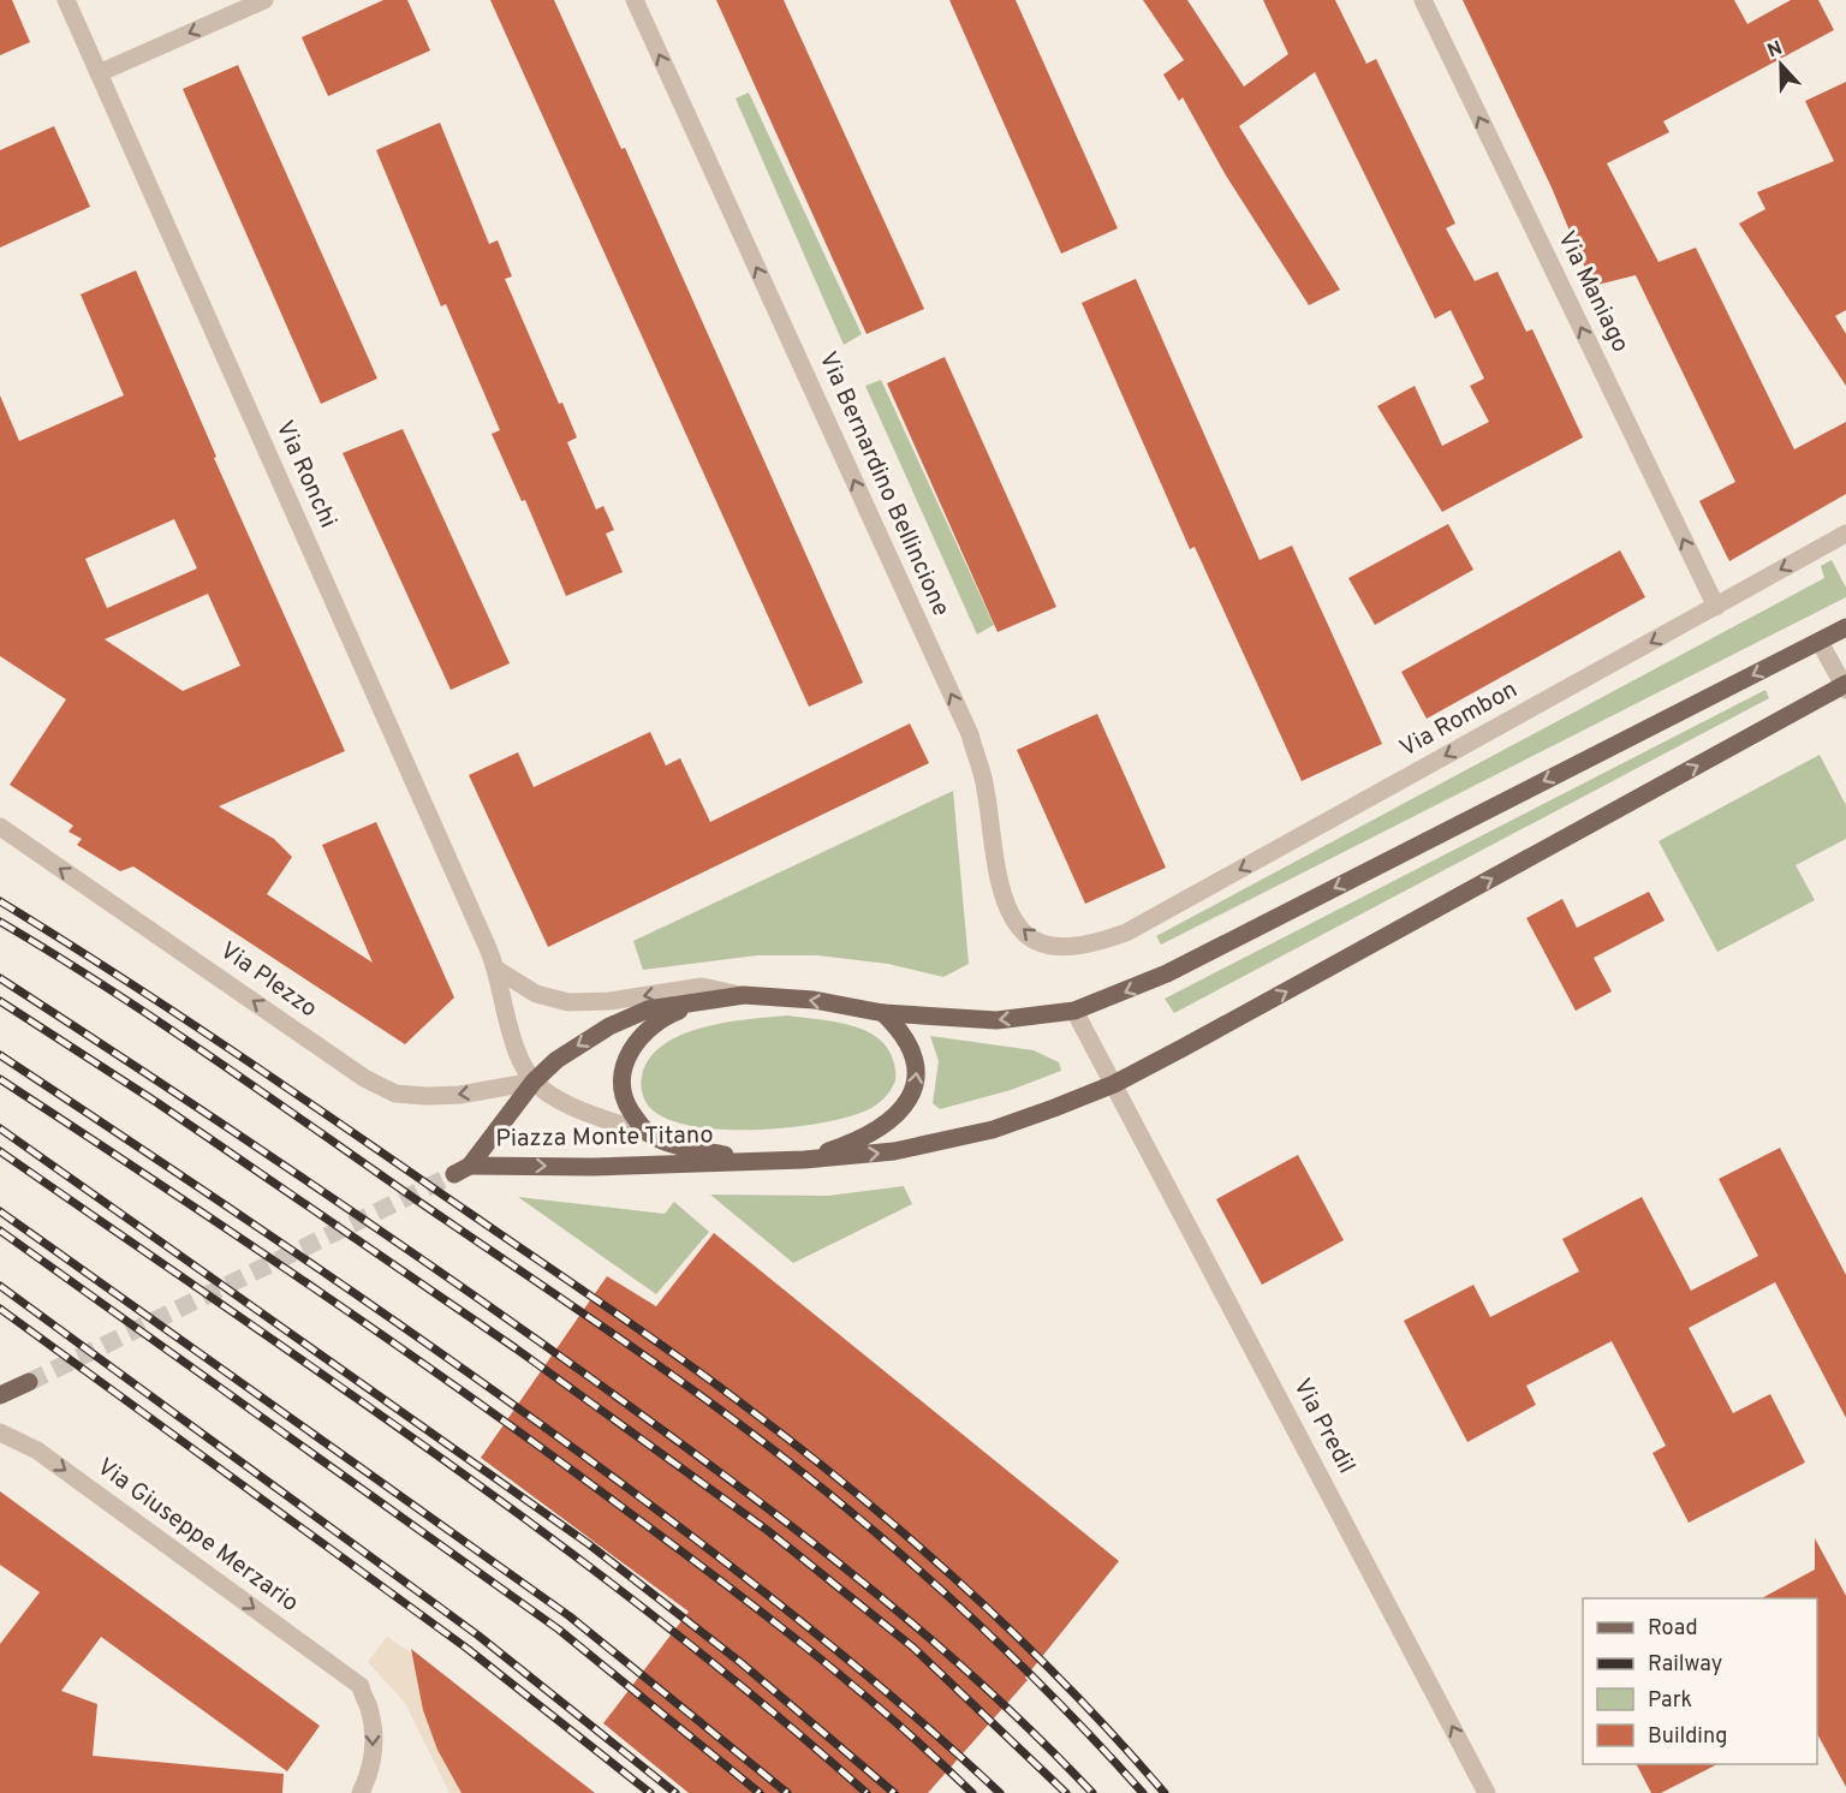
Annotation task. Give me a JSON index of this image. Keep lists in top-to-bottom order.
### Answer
{
  "streets": {
    "main road": ["Piazza Monte Titano"],
    "street": [
      "Via Maniago",
      "Via Ronchi",
      "Via Bernardino Bellincione",
      "Via Rombon",
      "Via Plezzo",
      "Via Predil",
      "Via Giuseppe Merzario"
    ]
  },
  "crossings": [
    ["Via Maniago", "Via Rombon"],
    ["Via Ronchi", "Piazza Monte Titano"],
    ["Via Bernardino Bellincione", "Via Rombon"],
    ["Via Plezzo", "Piazza Monte Titano"],
    ["Piazza Monte Titano", "Via Predil"]
  ],
  "one_way": [
    "Via Maniago",
    "Via Bernardino Bellincione",
    "Via Rombon",
    "Via Plezzo",
    "Via Predil",
    "Via Giuseppe Merzario"
  ],
  "legend": [
    "Road",
    "Railway",
    "Park",
    "Building"
  ],
  "north": "top"
}
